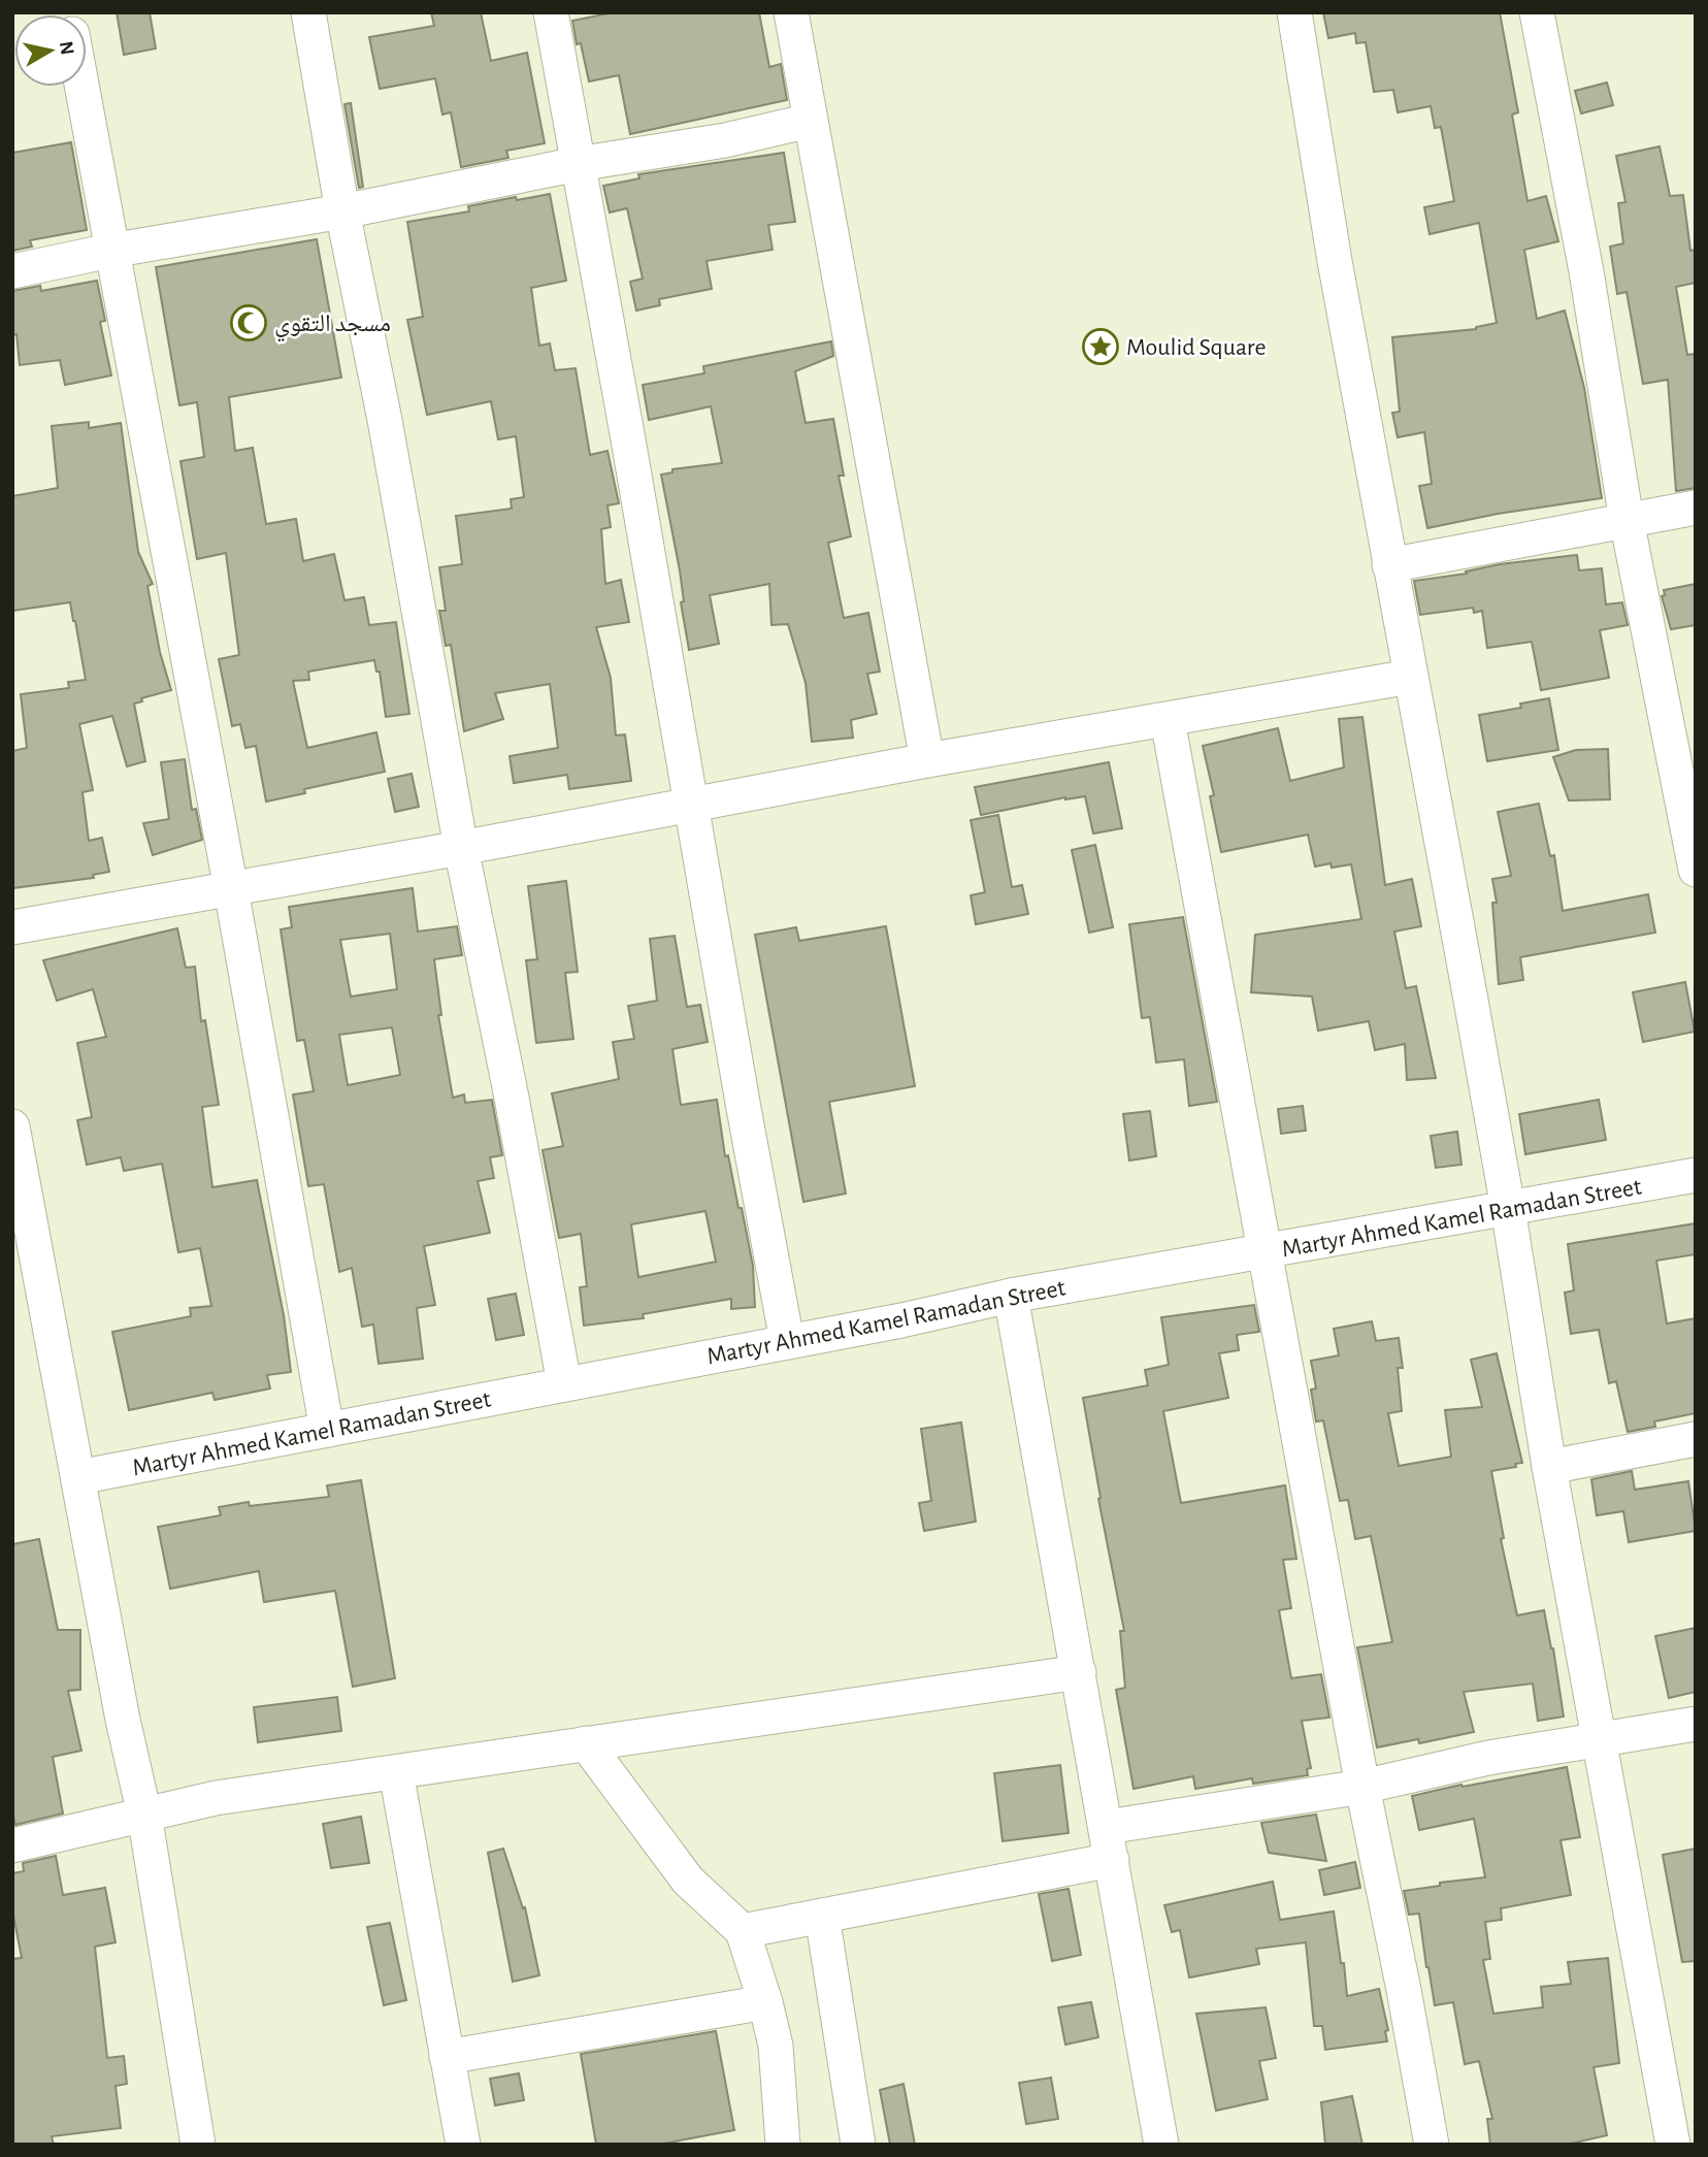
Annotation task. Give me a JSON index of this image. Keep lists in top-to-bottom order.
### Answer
{
  "streets": {
    "street": ["Martyr Ahmed Kamel Ramadan Street"]
  },
  "places": {
    "mosque": ["مسجد التقوي"],
    "place": ["Moulid Square"]
  },
  "north": "right"
}
